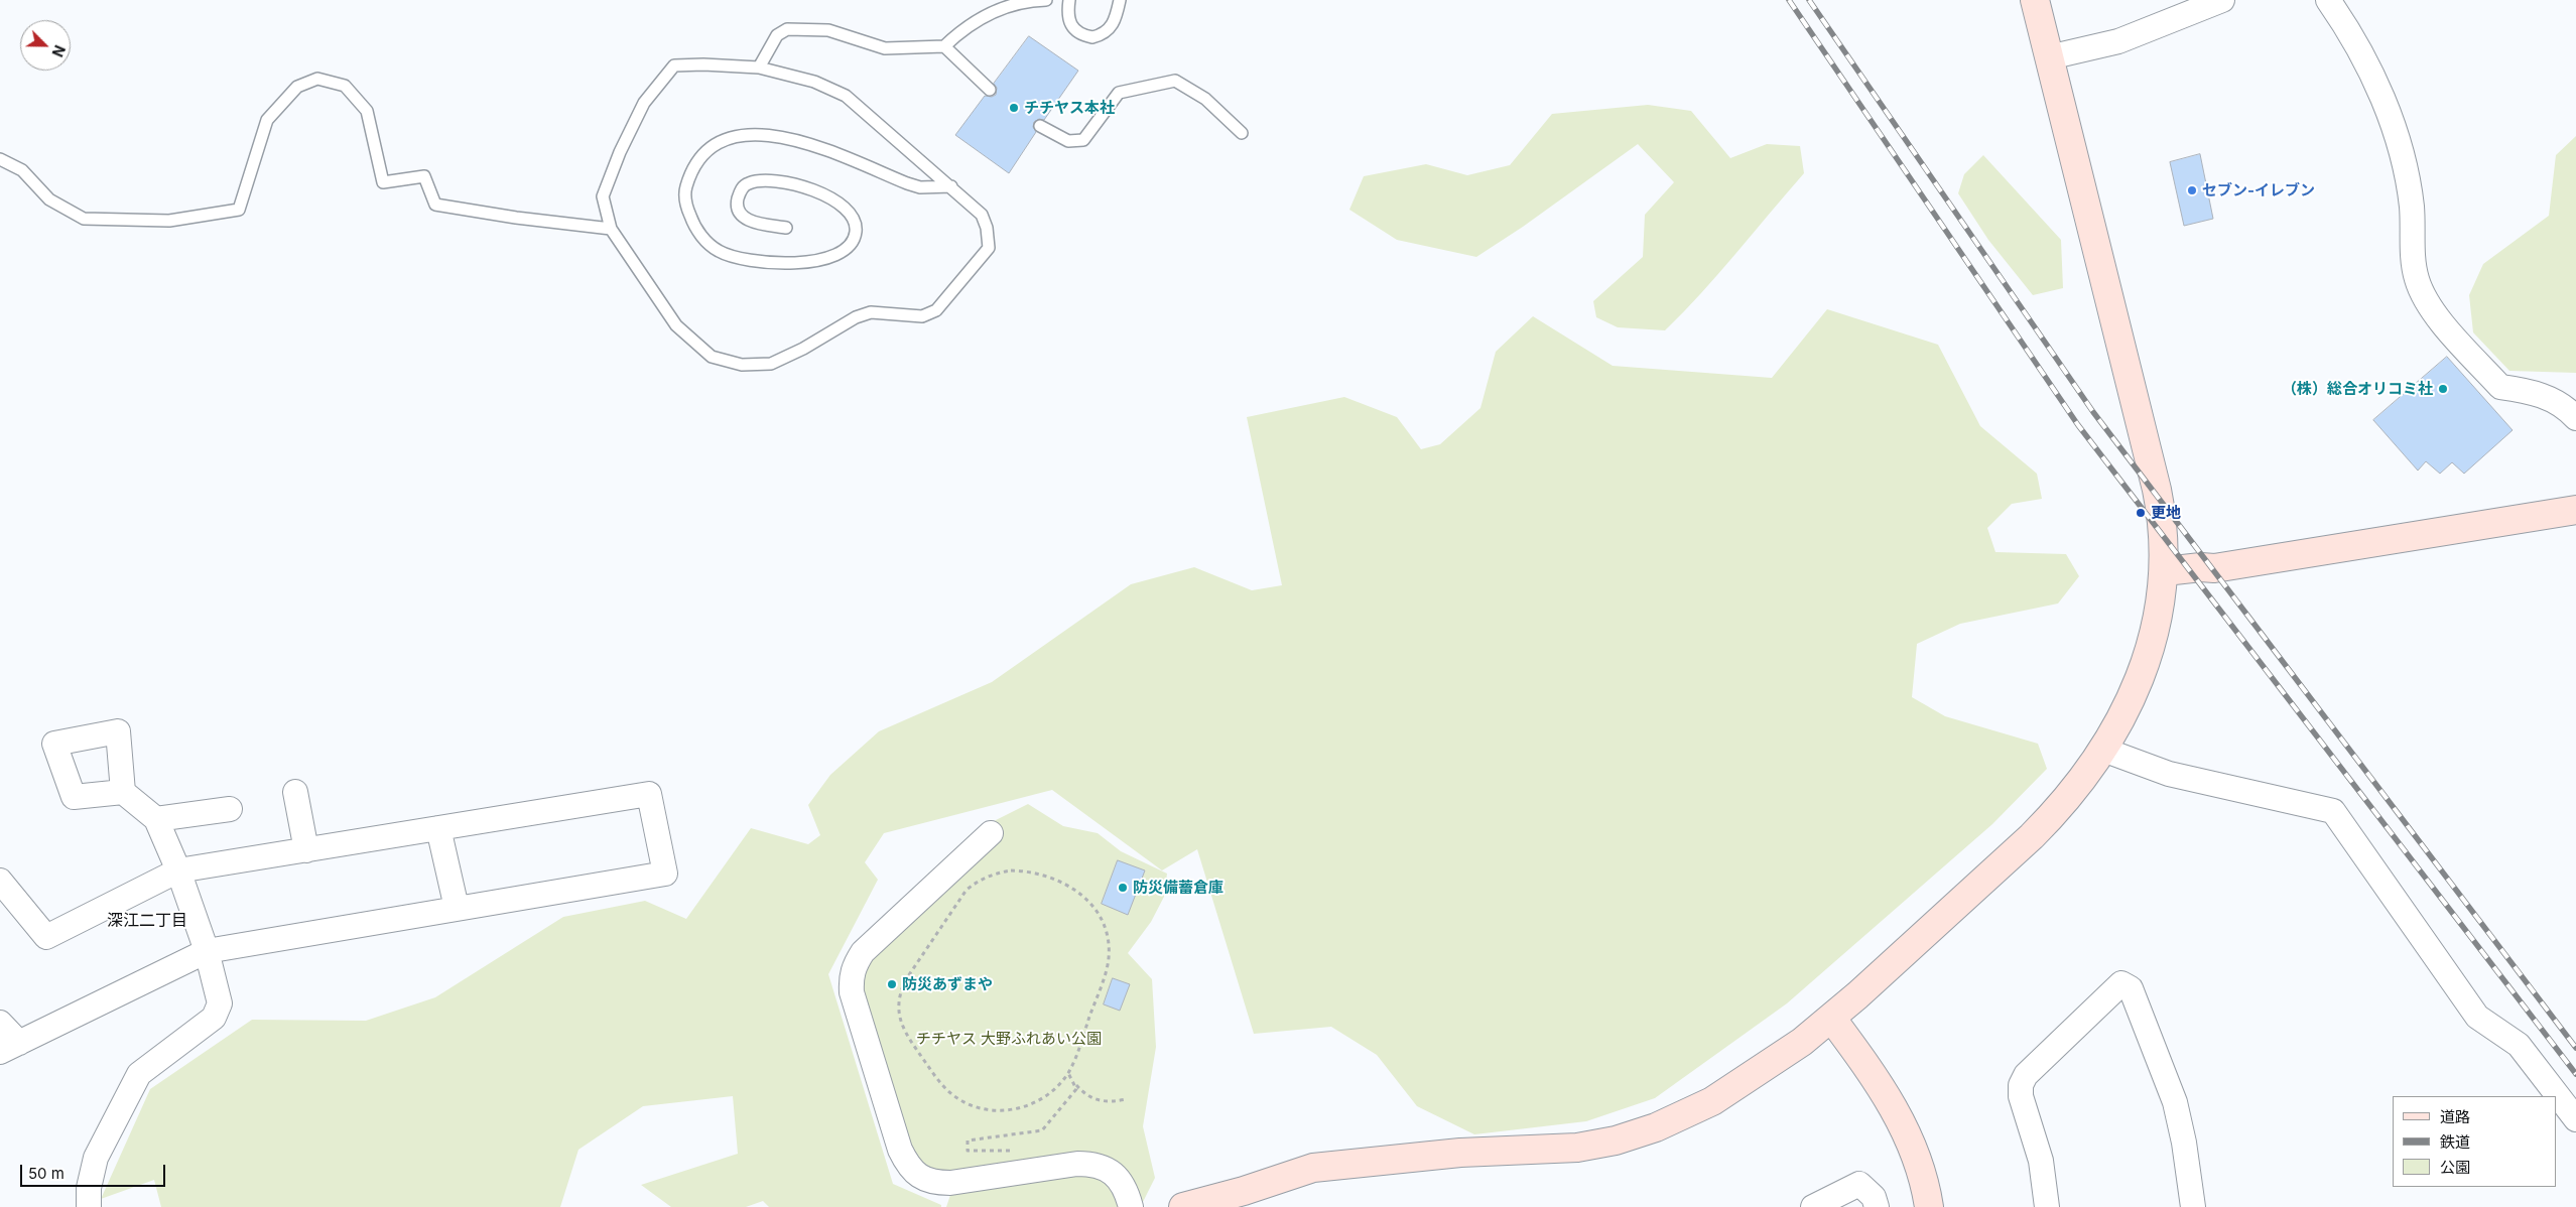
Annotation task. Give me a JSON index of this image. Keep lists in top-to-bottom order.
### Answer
{
  "districts": ["深江二丁目"],
  "parks": ["チチヤス 大野ふれあい公園"],
  "places": [
    "チチヤス本社",
    "セブン-イレブン",
    "（株）総合オリコミ社",
    "更地",
    "防災備蓄倉庫",
    "防災あずまや"
  ],
  "legend": ["道路", "鉄道", "公園"],
  "scale_bar": "50 m",
  "north": "bottom right"
}
